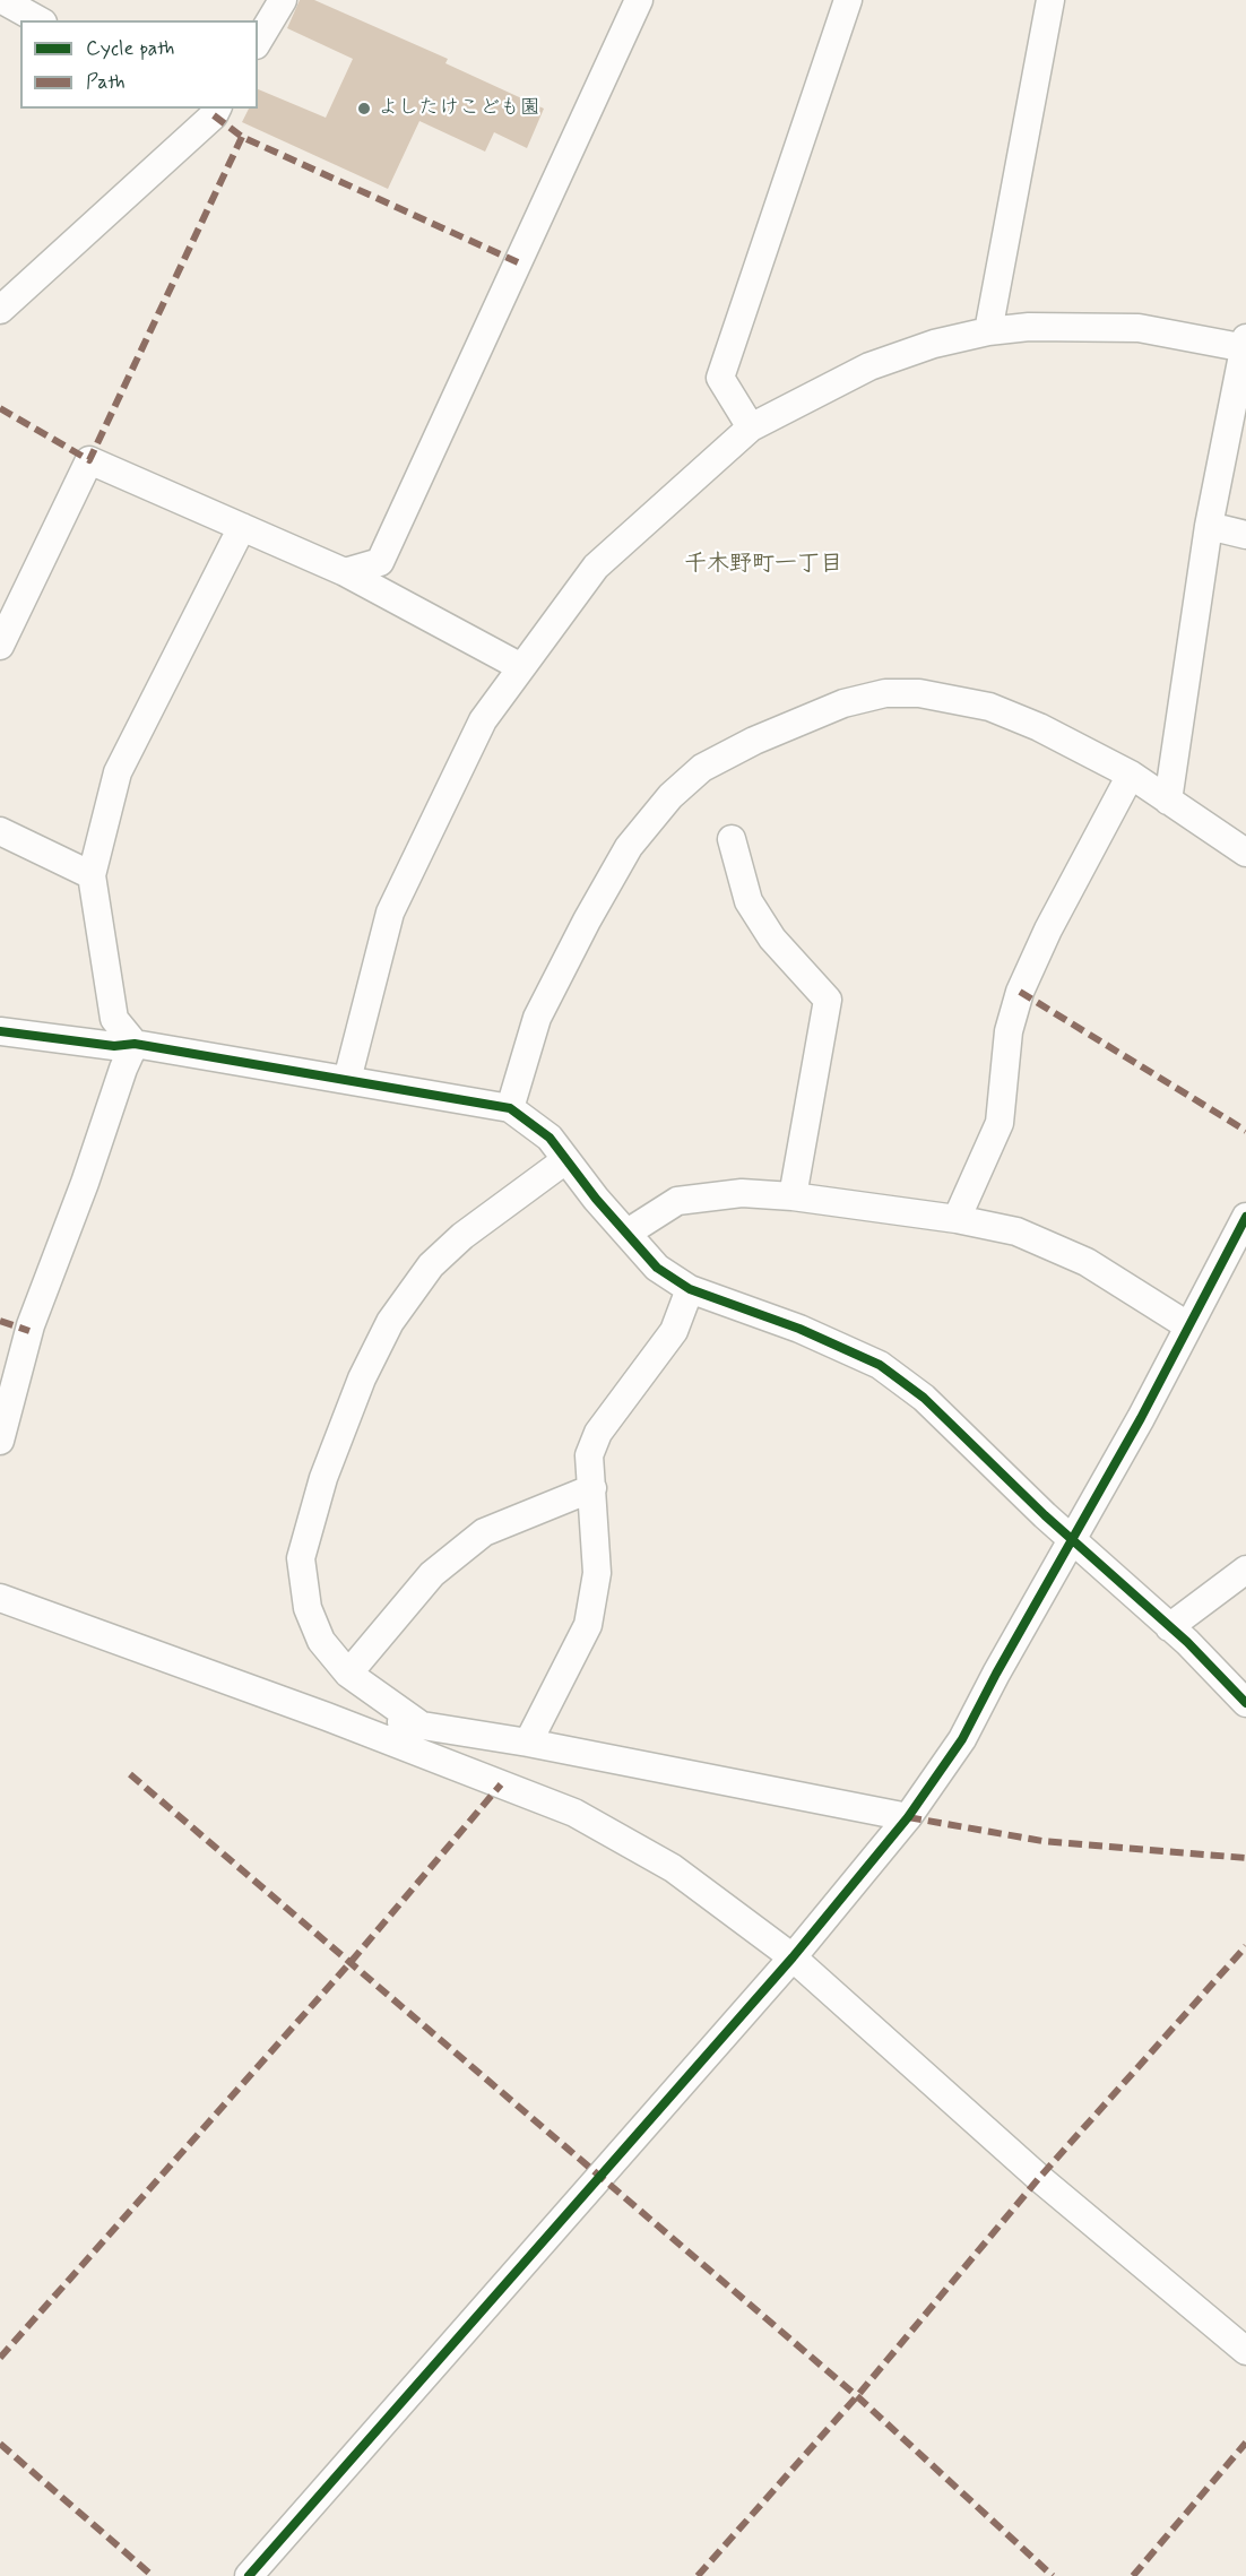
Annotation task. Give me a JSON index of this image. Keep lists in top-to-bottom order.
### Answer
{
  "districts": ["千木野町一丁目"],
  "places": ["よしたけこども園"],
  "legend": ["Cycle path", "Path"]
}
